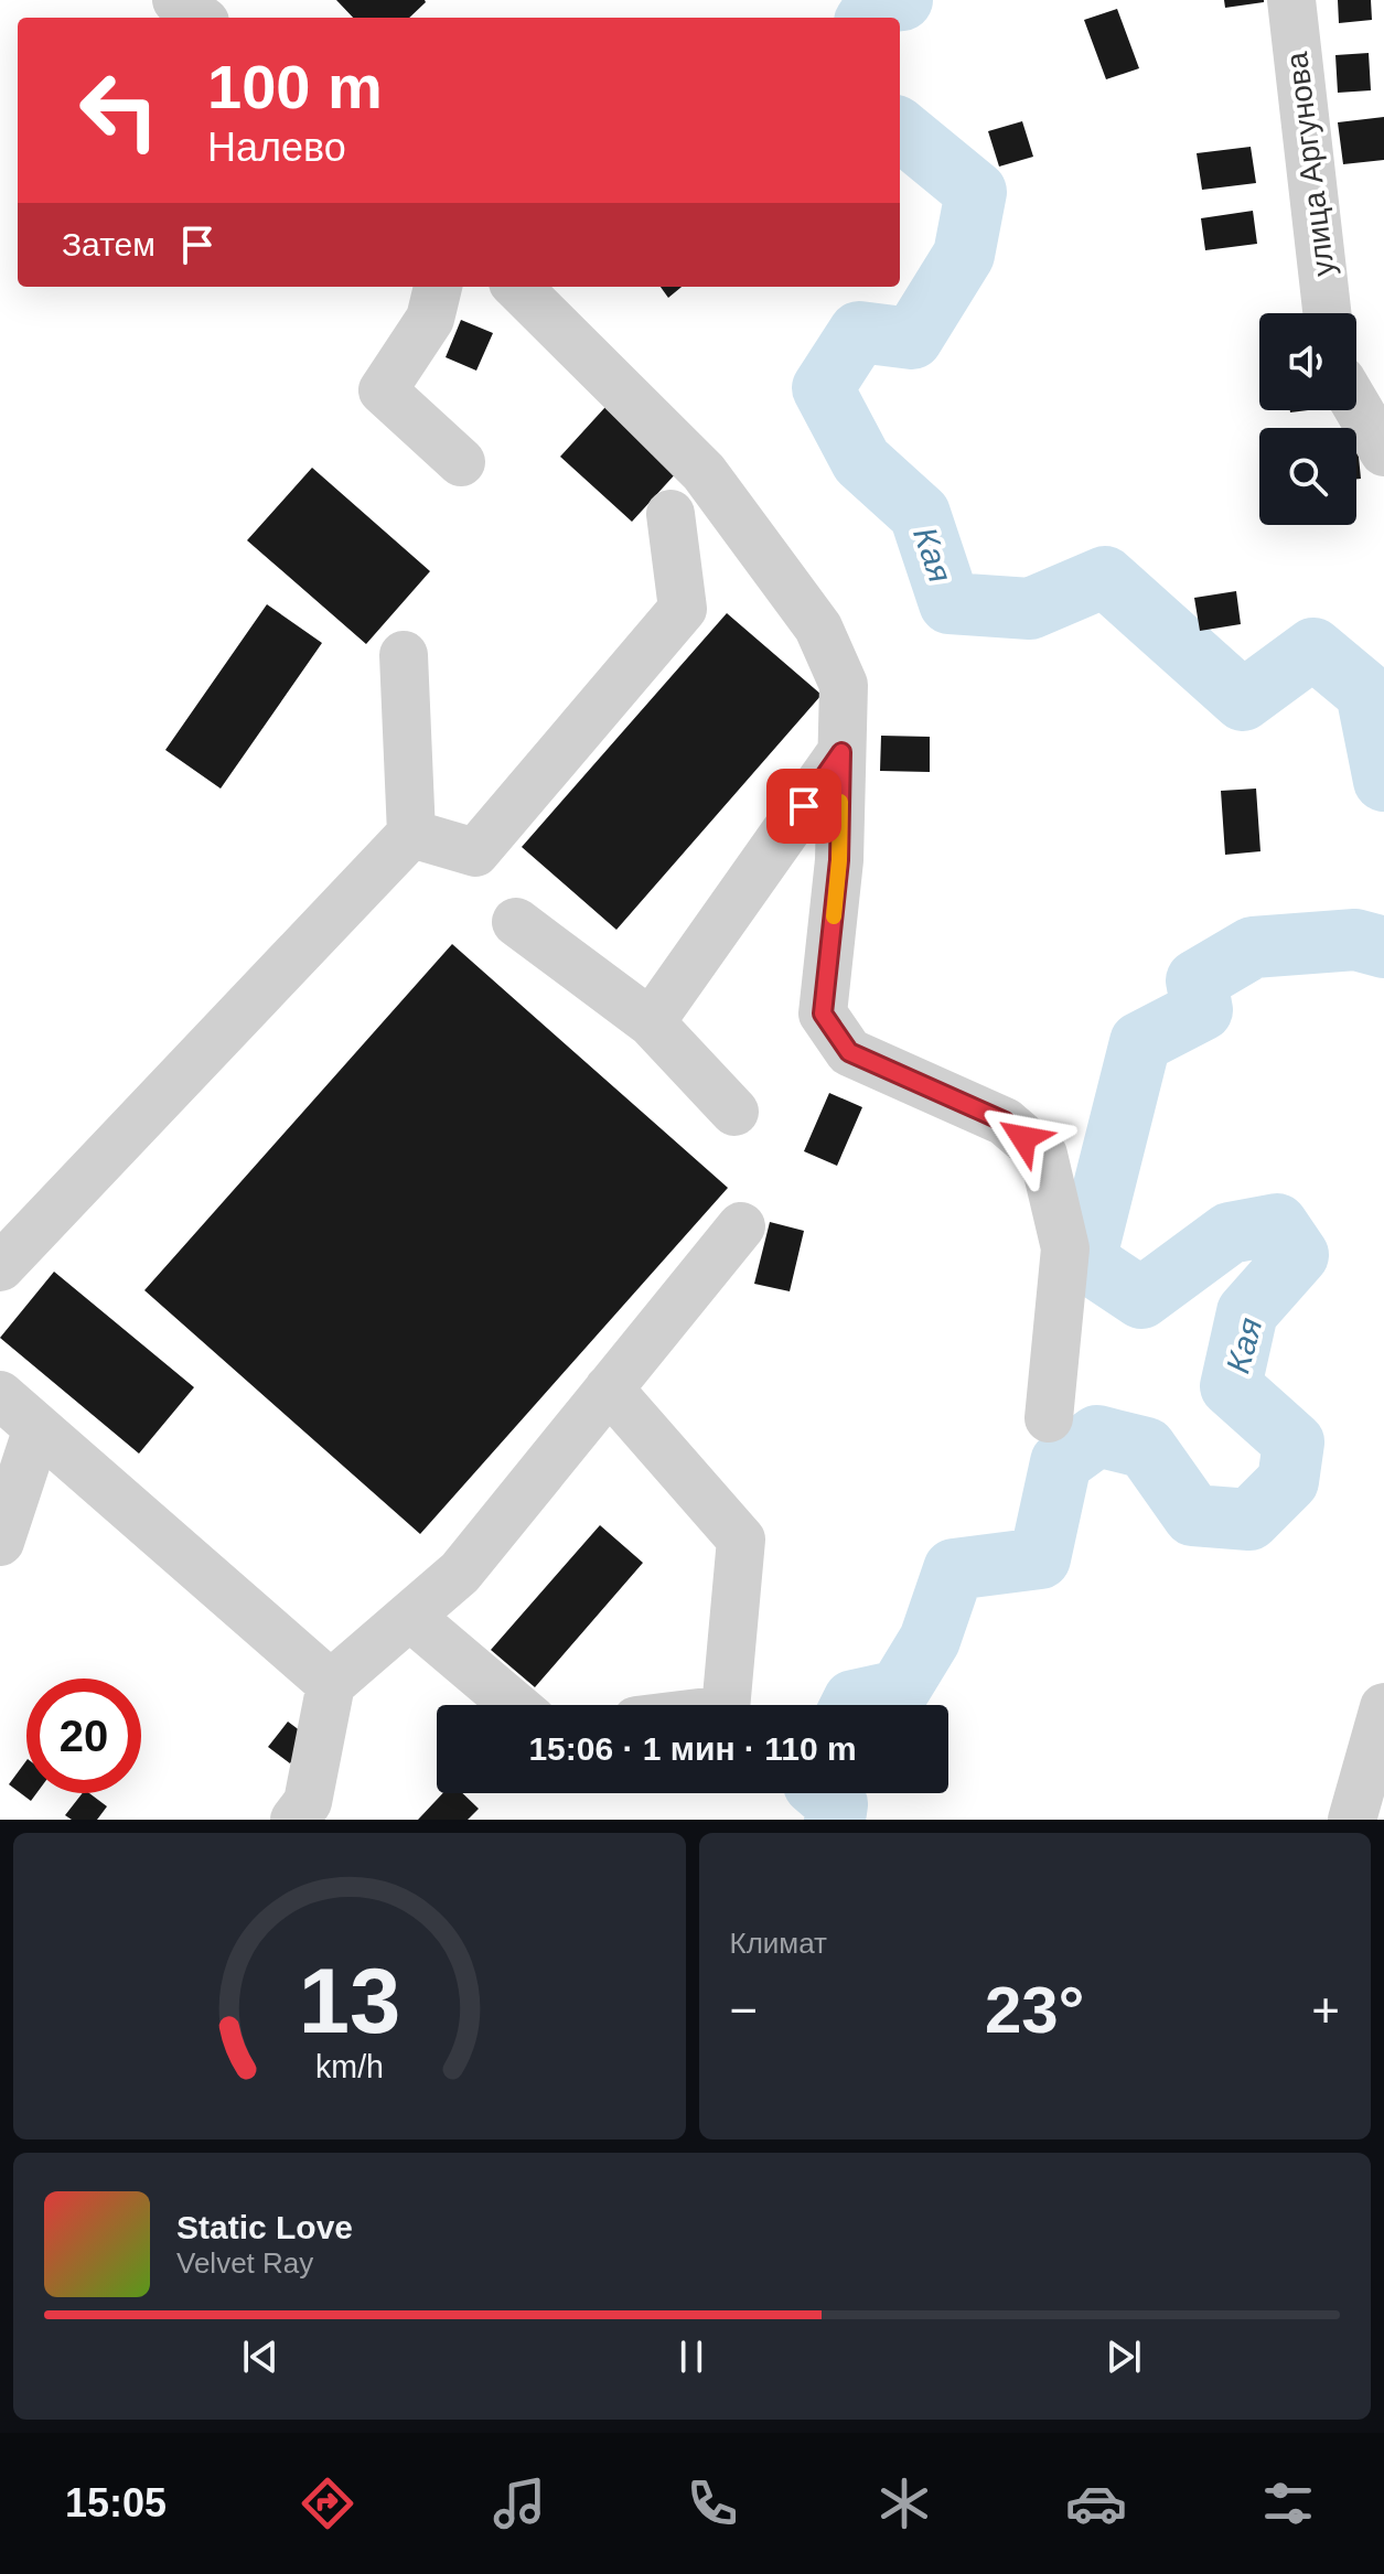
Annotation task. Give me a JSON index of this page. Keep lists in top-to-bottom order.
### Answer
{
  "streets": {
    "street": ["улица Аргунова"]
  },
  "water": ["Кая"],
  "page": {
    "turn": ["100 m", "Налево"],
    "then": "Затем",
    "limit": "20",
    "trip": "15:06 · 1 мин · 110 m",
    "tile": "Климат",
    "heat": ["−", "23°", "+"],
    "song": ["Static Love", "Velvet Ray"],
    "tabs": "15:05",
    "gauge": ["13", "km/h"]
  }
}
